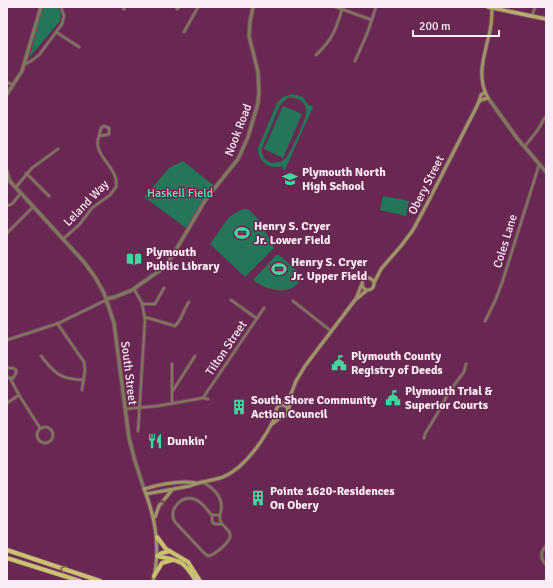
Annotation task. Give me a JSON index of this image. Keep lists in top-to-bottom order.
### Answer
{
  "streets": {
    "main road": ["Obery Street", "South Street"],
    "street": [
      "Nook Road",
      "Leland Way",
      "Coles Lane",
      "Tilton Street"
    ]
  },
  "crossings": [
    ["Nook Road", "South Street"],
    ["Obery Street", "South Street"],
    ["Leland Way", "South Street"]
  ],
  "parks": ["Haskell Field"],
  "places": {
    "school or university": ["Plymouth North High School"],
    "sports": ["Henry S. Cryer Jr. Lower Field", "Henry S. Cryer Jr. Upper Field"],
    "library": ["Plymouth Public Library"],
    "public building": ["Plymouth County Registry of Deeds", "Plymouth Trial & Superior Courts"],
    "building": ["South Shore Community Action Council", "Pointe 1620-Residences On Obery"],
    "restaurant": ["Dunkin'"]
  },
  "scale_bar": "200 m"
}
